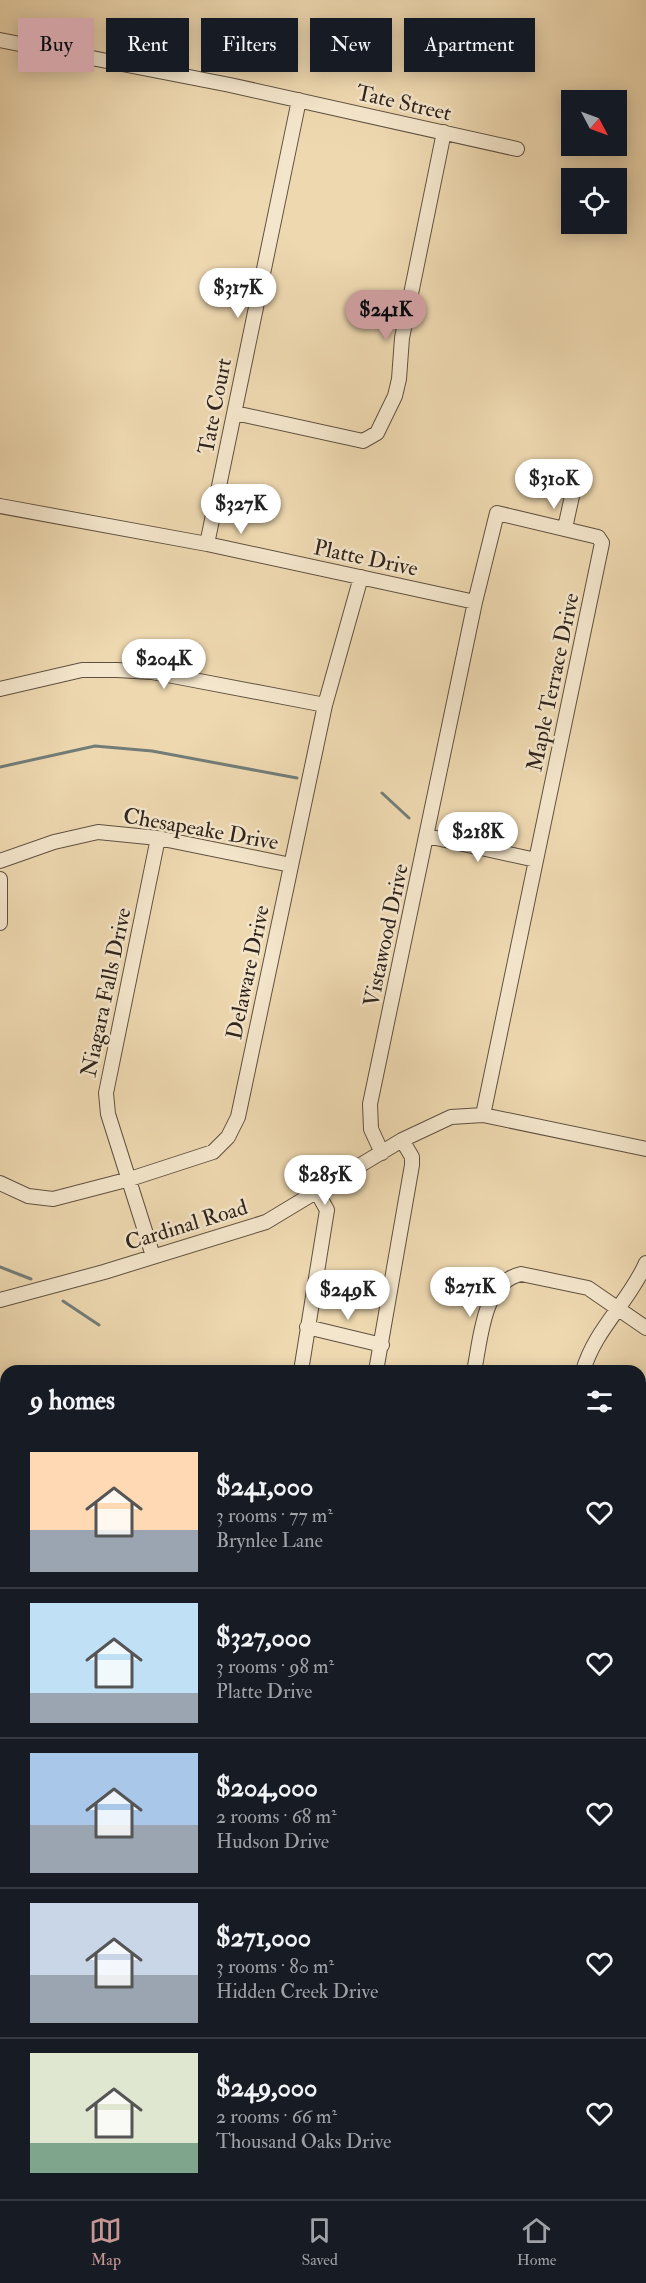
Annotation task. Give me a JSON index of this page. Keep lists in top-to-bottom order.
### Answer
{
  "streets": {
    "street": [
      "Tate Street",
      "Tate Court",
      "Platte Drive",
      "Maple Terrace Drive",
      "Chesapeake Drive",
      "Vistawood Drive",
      "Delaware Drive",
      "Niagara Falls Drive",
      "Cardinal Road"
    ]
  },
  "crossings": [
    ["Tate Street", "Tate Court"],
    ["Tate Court", "Platte Drive"],
    ["Platte Drive", "Vistawood Drive"],
    ["Platte Drive", "Delaware Drive"],
    ["Maple Terrace Drive", "Vistawood Drive"],
    ["Maple Terrace Drive", "Cardinal Road"],
    ["Chesapeake Drive", "Delaware Drive"],
    ["Chesapeake Drive", "Niagara Falls Drive"],
    ["Vistawood Drive", "Cardinal Road"],
    ["Delaware Drive", "Niagara Falls Drive"],
    ["Niagara Falls Drive", "Cardinal Road"]
  ],
  "north": "bottom right",
  "page": {
    "chip": [
      "Buy",
      "Rent",
      "Filters",
      "New",
      "Apartment"
    ],
    "price": [
      "$317K",
      "$241K",
      "$310K",
      "$327K",
      "$204K",
      "$218K",
      "$285K",
      "$271K",
      "$249K"
    ],
    "heading": "9 homes",
    "list": [
      {
        "name": "$241,000",
        "note": "3 rooms · 77 m² · Brynlee Lane"
      },
      {
        "name": "$327,000",
        "note": "3 rooms · 98 m² · Platte Drive"
      },
      {
        "name": "$204,000",
        "note": "2 rooms · 68 m² · Hudson Drive"
      },
      {
        "name": "$271,000",
        "note": "3 rooms · 80 m² · Hidden Creek Drive"
      },
      {
        "name": "$249,000",
        "note": "2 rooms · 66 m² · Thousand Oaks Drive"
      }
    ],
    "tabs": ["Map", "Saved", "Home"]
  }
}
